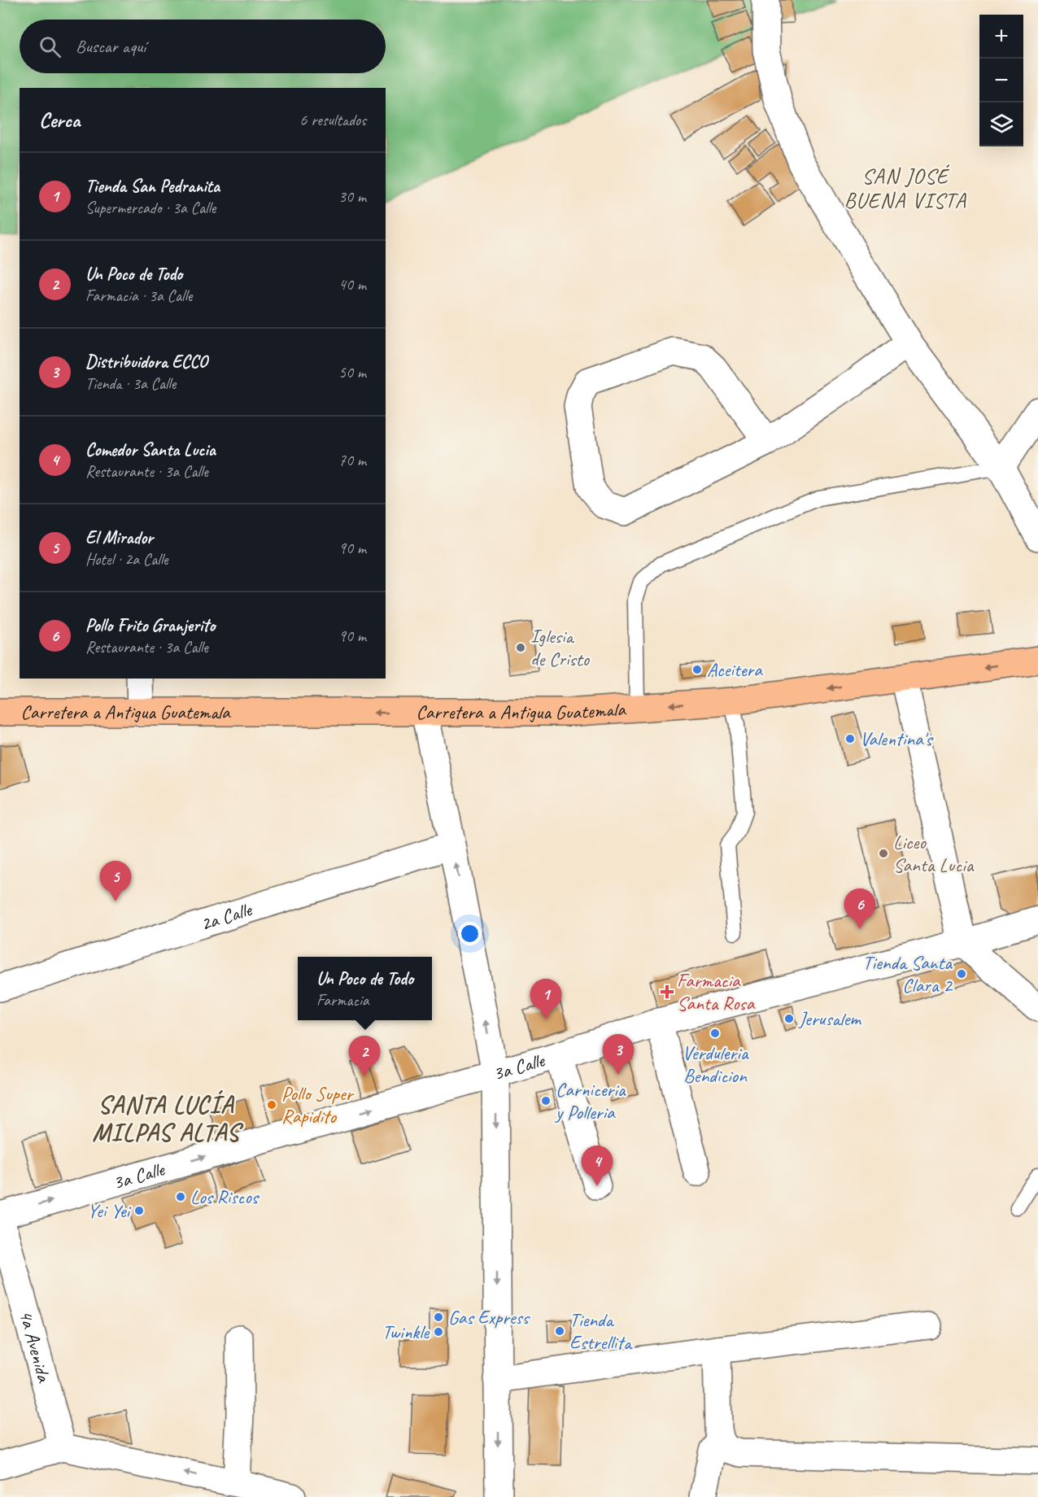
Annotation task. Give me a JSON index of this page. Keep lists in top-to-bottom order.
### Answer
{
  "streets": {
    "main road": ["Carretera a Antigua Guatemala"],
    "street": ["2a Calle", "3a Calle", "4a Avenida"]
  },
  "crossings": [
    ["3a Calle", "4a Avenida"]
  ],
  "one_way": ["Carretera a Antigua Guatemala", "3a Calle"],
  "districts": ["SAN JOSÉ BUENA VISTA", "SANTA LUCÍA MILPAS ALTAS"],
  "places": {
    "other": [
      "Iglesia de Cristo",
      "Aceitera",
      "Valentina's",
      "Liceo Santa Lucia",
      "Tienda Santa Clara 2",
      "Jerusalem",
      "Verduleria Bendicion",
      "Carniceria y Polleria",
      "Pollo Super Rapidito",
      "Los Riscos",
      "Yei Yei",
      "Gas Express",
      "Tienda Estrellita",
      "Twinkle"
    ],
    "health": ["Farmacia Santa Rosa"]
  },
  "page": {
    "map_buttons": ["+", "−"],
    "search": "Buscar aquí",
    "heading": ["Cerca", "6 resultados"],
    "list": [
      {
        "mark": "1",
        "name": "Tienda San Pedranita",
        "note": "Supermercado · 3a Calle",
        "value": "30 m"
      },
      {
        "mark": "2",
        "name": "Un Poco de Todo",
        "note": "Farmacia · 3a Calle",
        "value": "40 m"
      },
      {
        "mark": "3",
        "name": "Distribuidora ECCO",
        "note": "Tienda · 3a Calle",
        "value": "50 m"
      },
      {
        "mark": "4",
        "name": "Comedor Santa Lucia",
        "note": "Restaurante · 3a Calle",
        "value": "70 m"
      },
      {
        "mark": "5",
        "name": "El Mirador",
        "note": "Hotel · 2a Calle",
        "value": "90 m"
      },
      {
        "mark": "6",
        "name": "Pollo Frito Granjerito",
        "note": "Restaurante · 3a Calle",
        "value": "90 m"
      }
    ],
    "pins": [
      "5",
      "6",
      "1",
      "3",
      "2",
      "4"
    ],
    "popup": ["Un Poco de Todo", "Farmacia"]
  }
}
